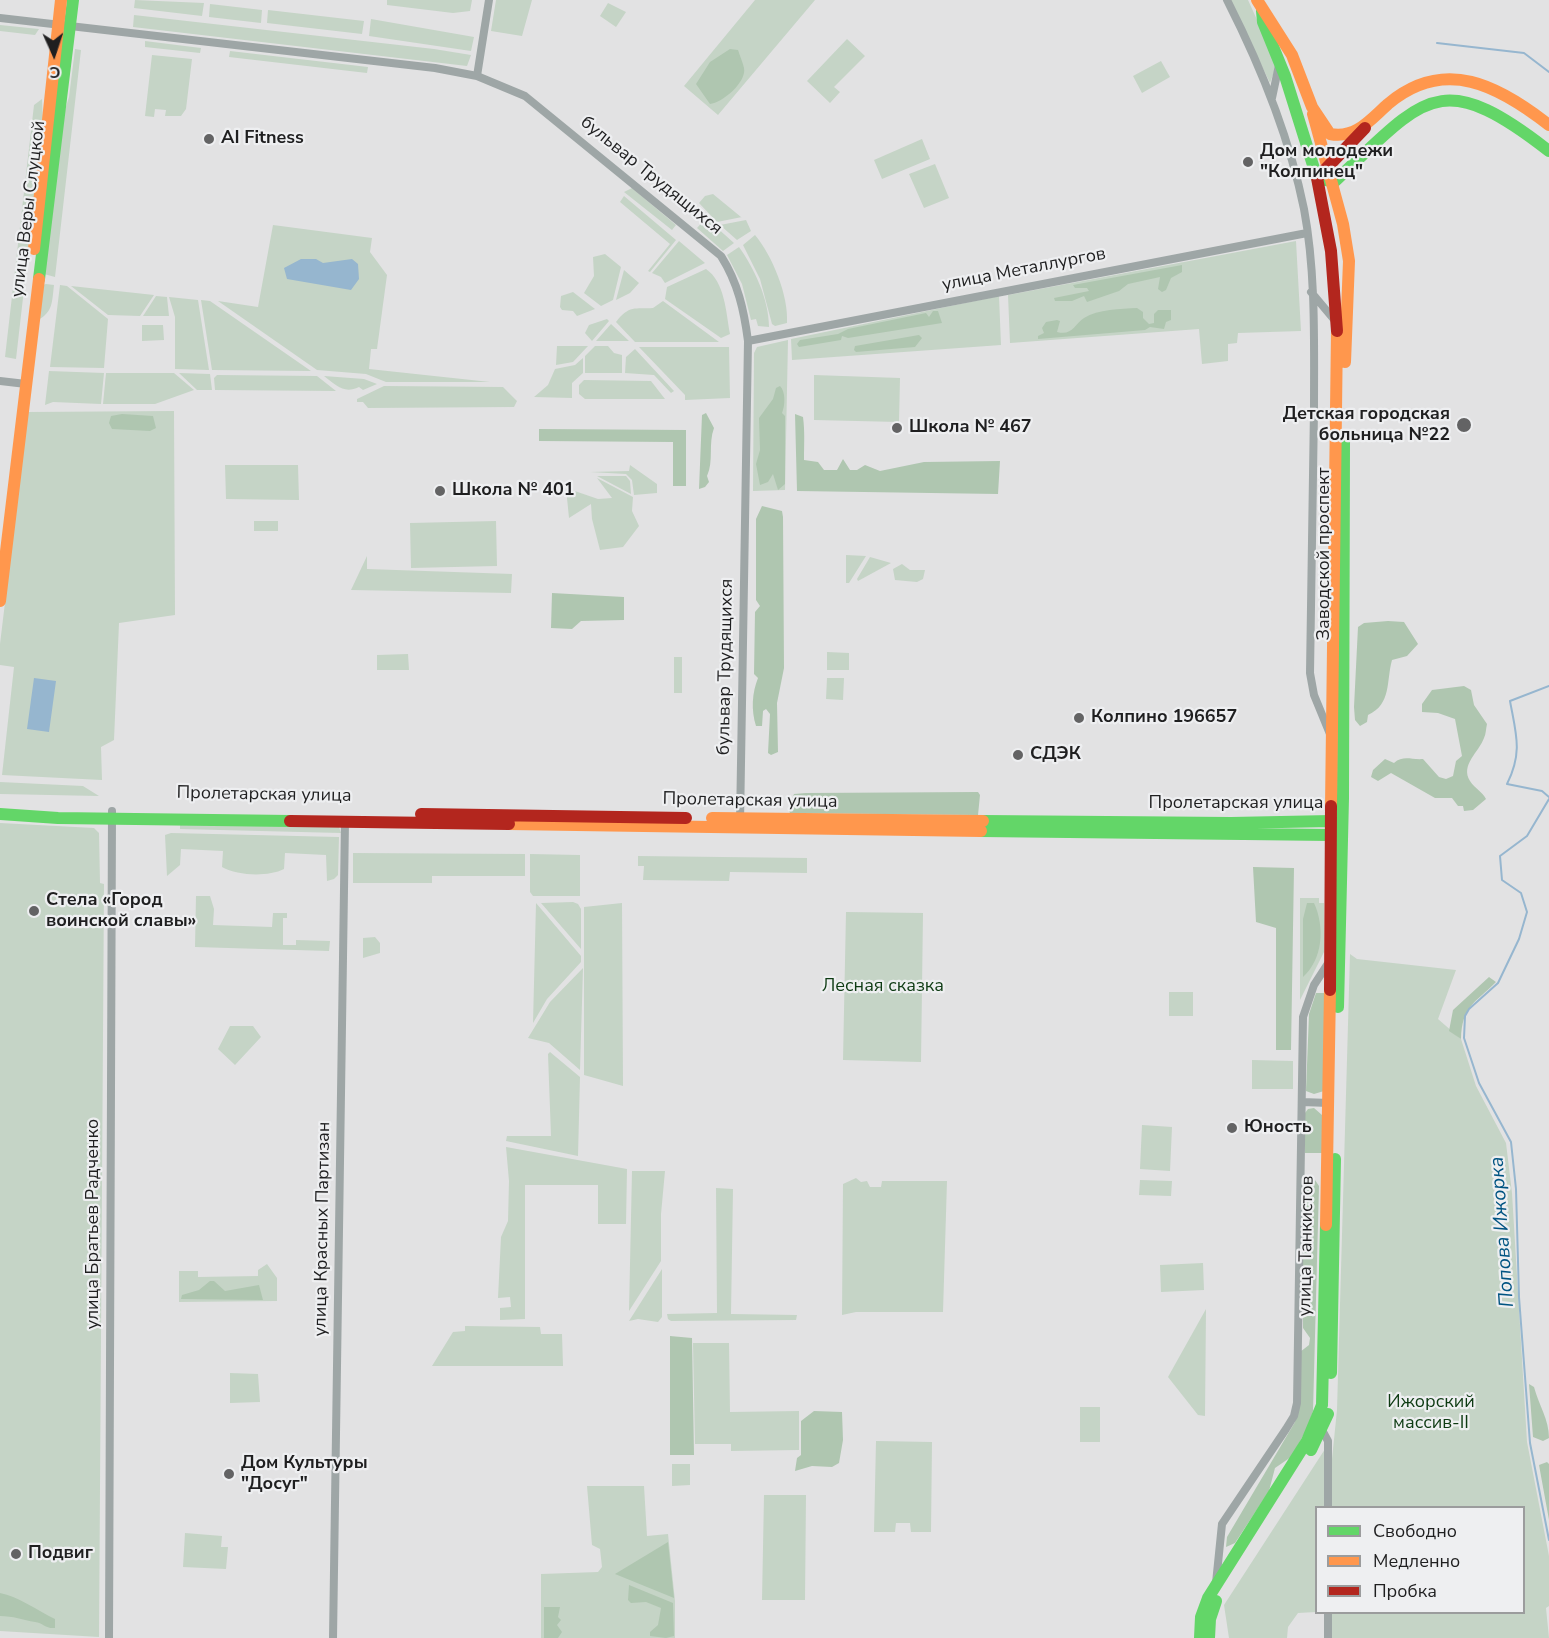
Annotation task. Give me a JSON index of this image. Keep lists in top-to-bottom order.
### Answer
{
  "streets": {
    "main road": [
      "улица Веры Слуцкой",
      "Заводской проспект",
      "Пролетарская улица",
      "улица Танкистов"
    ],
    "street": [
      "бульвар Трудящихся",
      "улица Металлургов",
      "улица Братьев Радченко",
      "улица Красных Партизан"
    ]
  },
  "crossings": [
    ["бульвар Трудящихся", "улица Веры Слуцкой"],
    ["бульвар Трудящихся", "улица Металлургов"],
    ["бульвар Трудящихся", "Пролетарская улица"],
    ["Заводской проспект", "Пролетарская улица"],
    ["Заводской проспект", "улица Танкистов"],
    ["Пролетарская улица", "улица Братьев Радченко"],
    ["Пролетарская улица", "улица Красных Партизан"],
    ["Пролетарская улица", "улица Танкистов"]
  ],
  "water": ["Попова Ижорка"],
  "parks": ["Лесная сказка", "Ижорский массив-II"],
  "places": [
    "AI Fitness",
    "Дом молодежи \"Колпинец\"",
    "Детская городская больница №22",
    "Школа № 467",
    "Школа № 401",
    "Колпино 196657",
    "СДЭК",
    "Стела «Город воинской славы»",
    "Юность",
    "Дом Культуры \"Досуг\"",
    "Подвиг"
  ],
  "legend": ["Свободно", "Медленно", "Пробка"],
  "north": "bottom"
}
